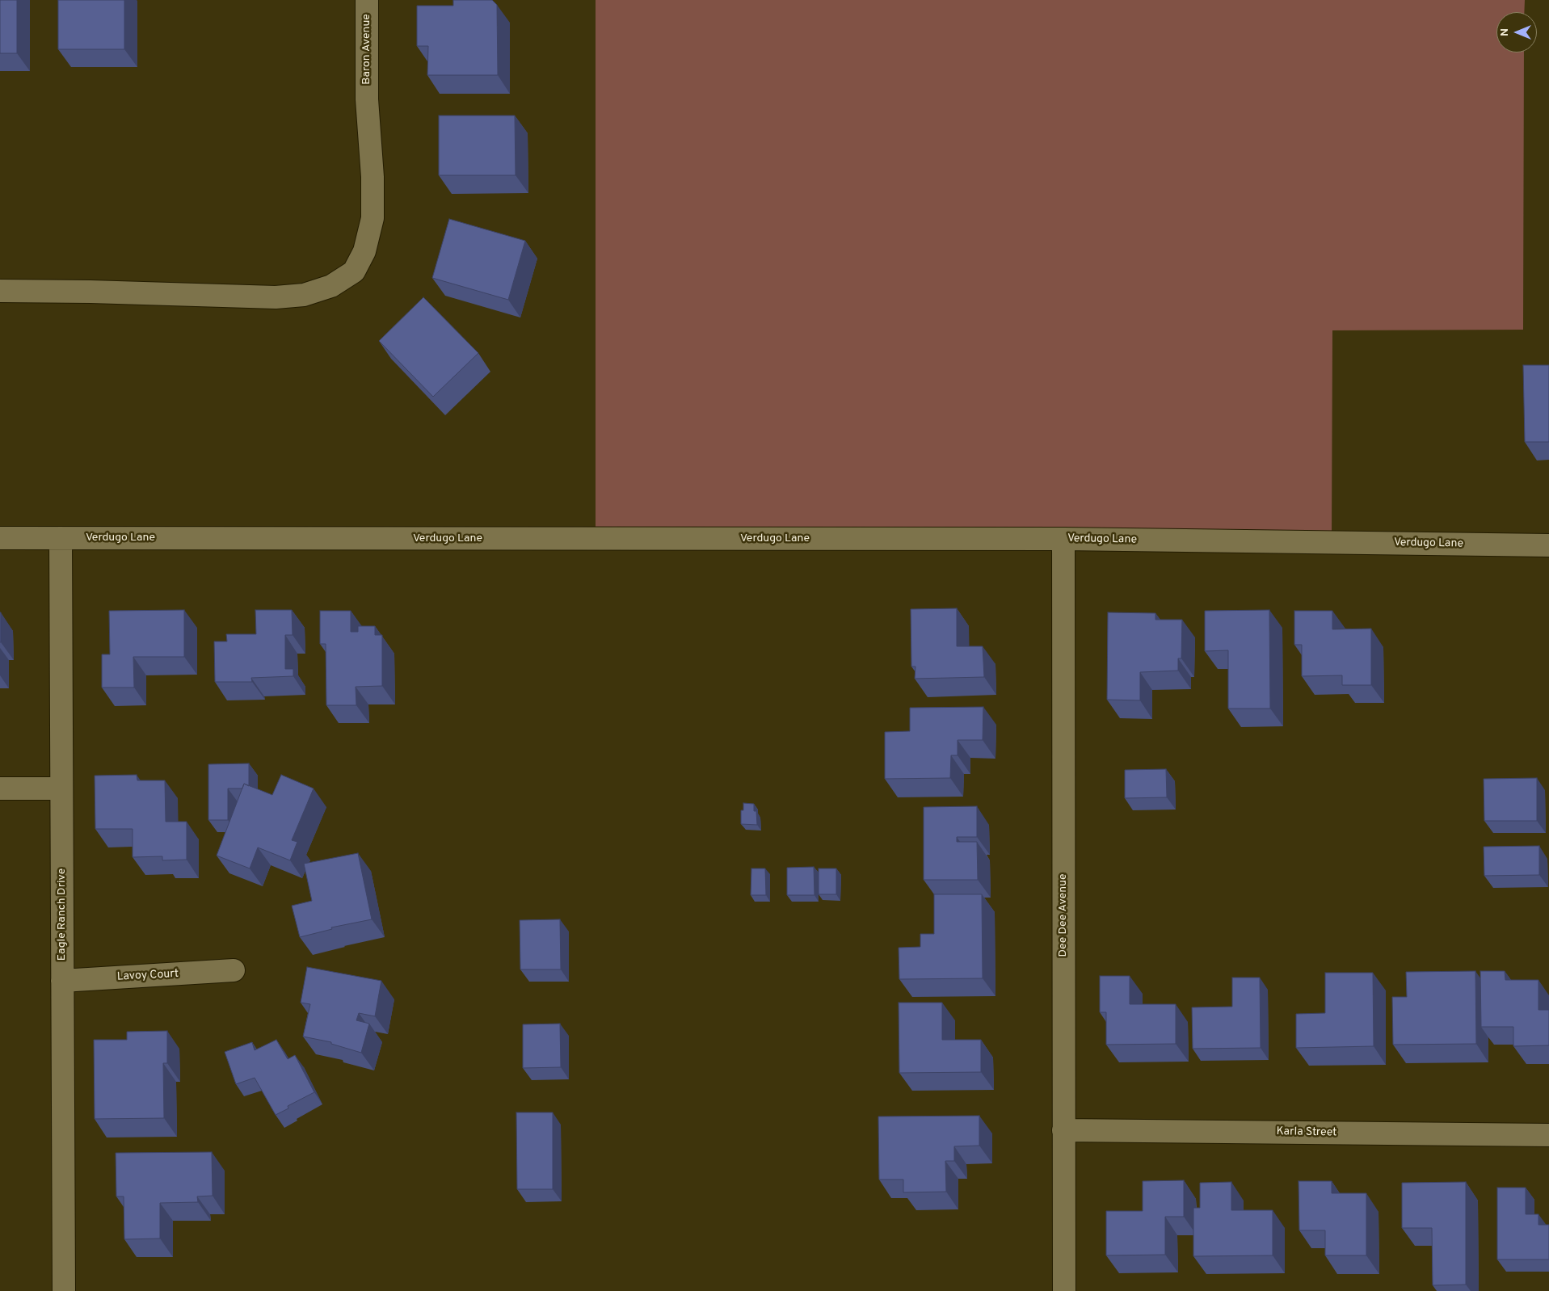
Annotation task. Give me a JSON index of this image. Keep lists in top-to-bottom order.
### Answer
{
  "streets": {
    "street": [
      "Baron Avenue",
      "Verdugo Lane",
      "Eagle Ranch Drive",
      "Dee Dee Avenue",
      "Lavoy Court",
      "Karla Street"
    ]
  },
  "crossings": [
    ["Verdugo Lane", "Eagle Ranch Drive"],
    ["Verdugo Lane", "Dee Dee Avenue"],
    ["Eagle Ranch Drive", "Lavoy Court"],
    ["Dee Dee Avenue", "Karla Street"]
  ],
  "north": "left"
}
